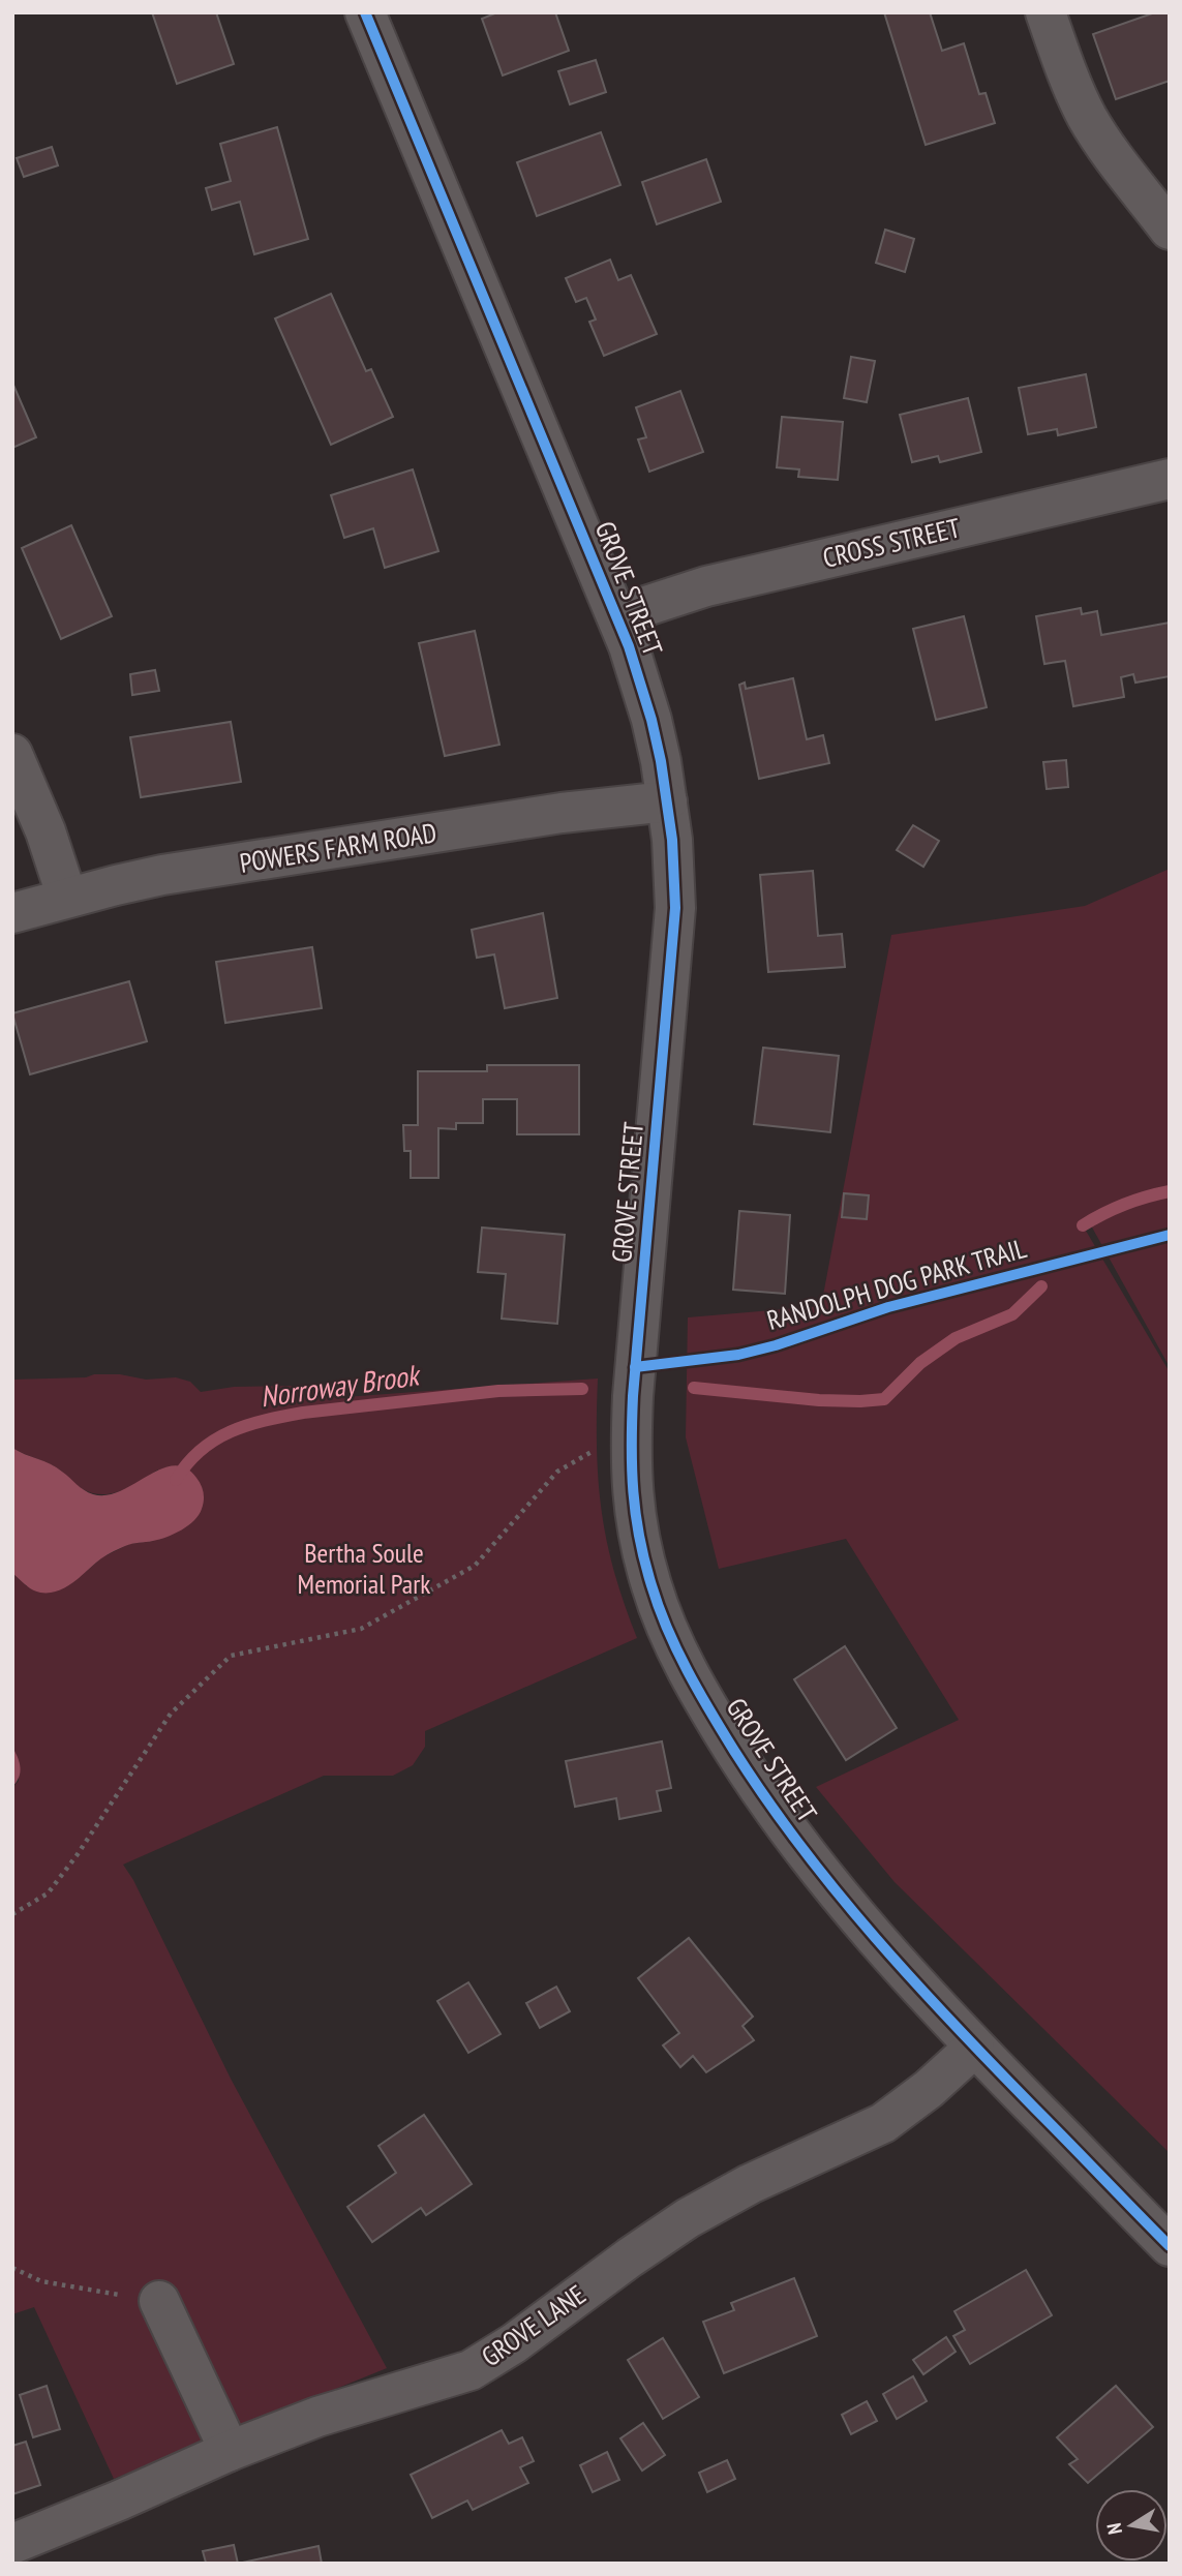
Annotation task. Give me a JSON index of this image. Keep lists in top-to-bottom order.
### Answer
{
  "streets": {
    "street": [
      "CROSS STREET",
      "GROVE STREET",
      "POWERS FARM ROAD",
      "GROVE LANE"
    ],
    "cycle path": ["RANDOLPH DOG PARK TRAIL"]
  },
  "crossings": [
    ["CROSS STREET", "GROVE STREET"],
    ["GROVE STREET", "POWERS FARM ROAD"],
    ["GROVE STREET", "GROVE LANE"]
  ],
  "water": ["Norroway Brook"],
  "parks": ["Bertha Soule Memorial Park"],
  "north": "left"
}
